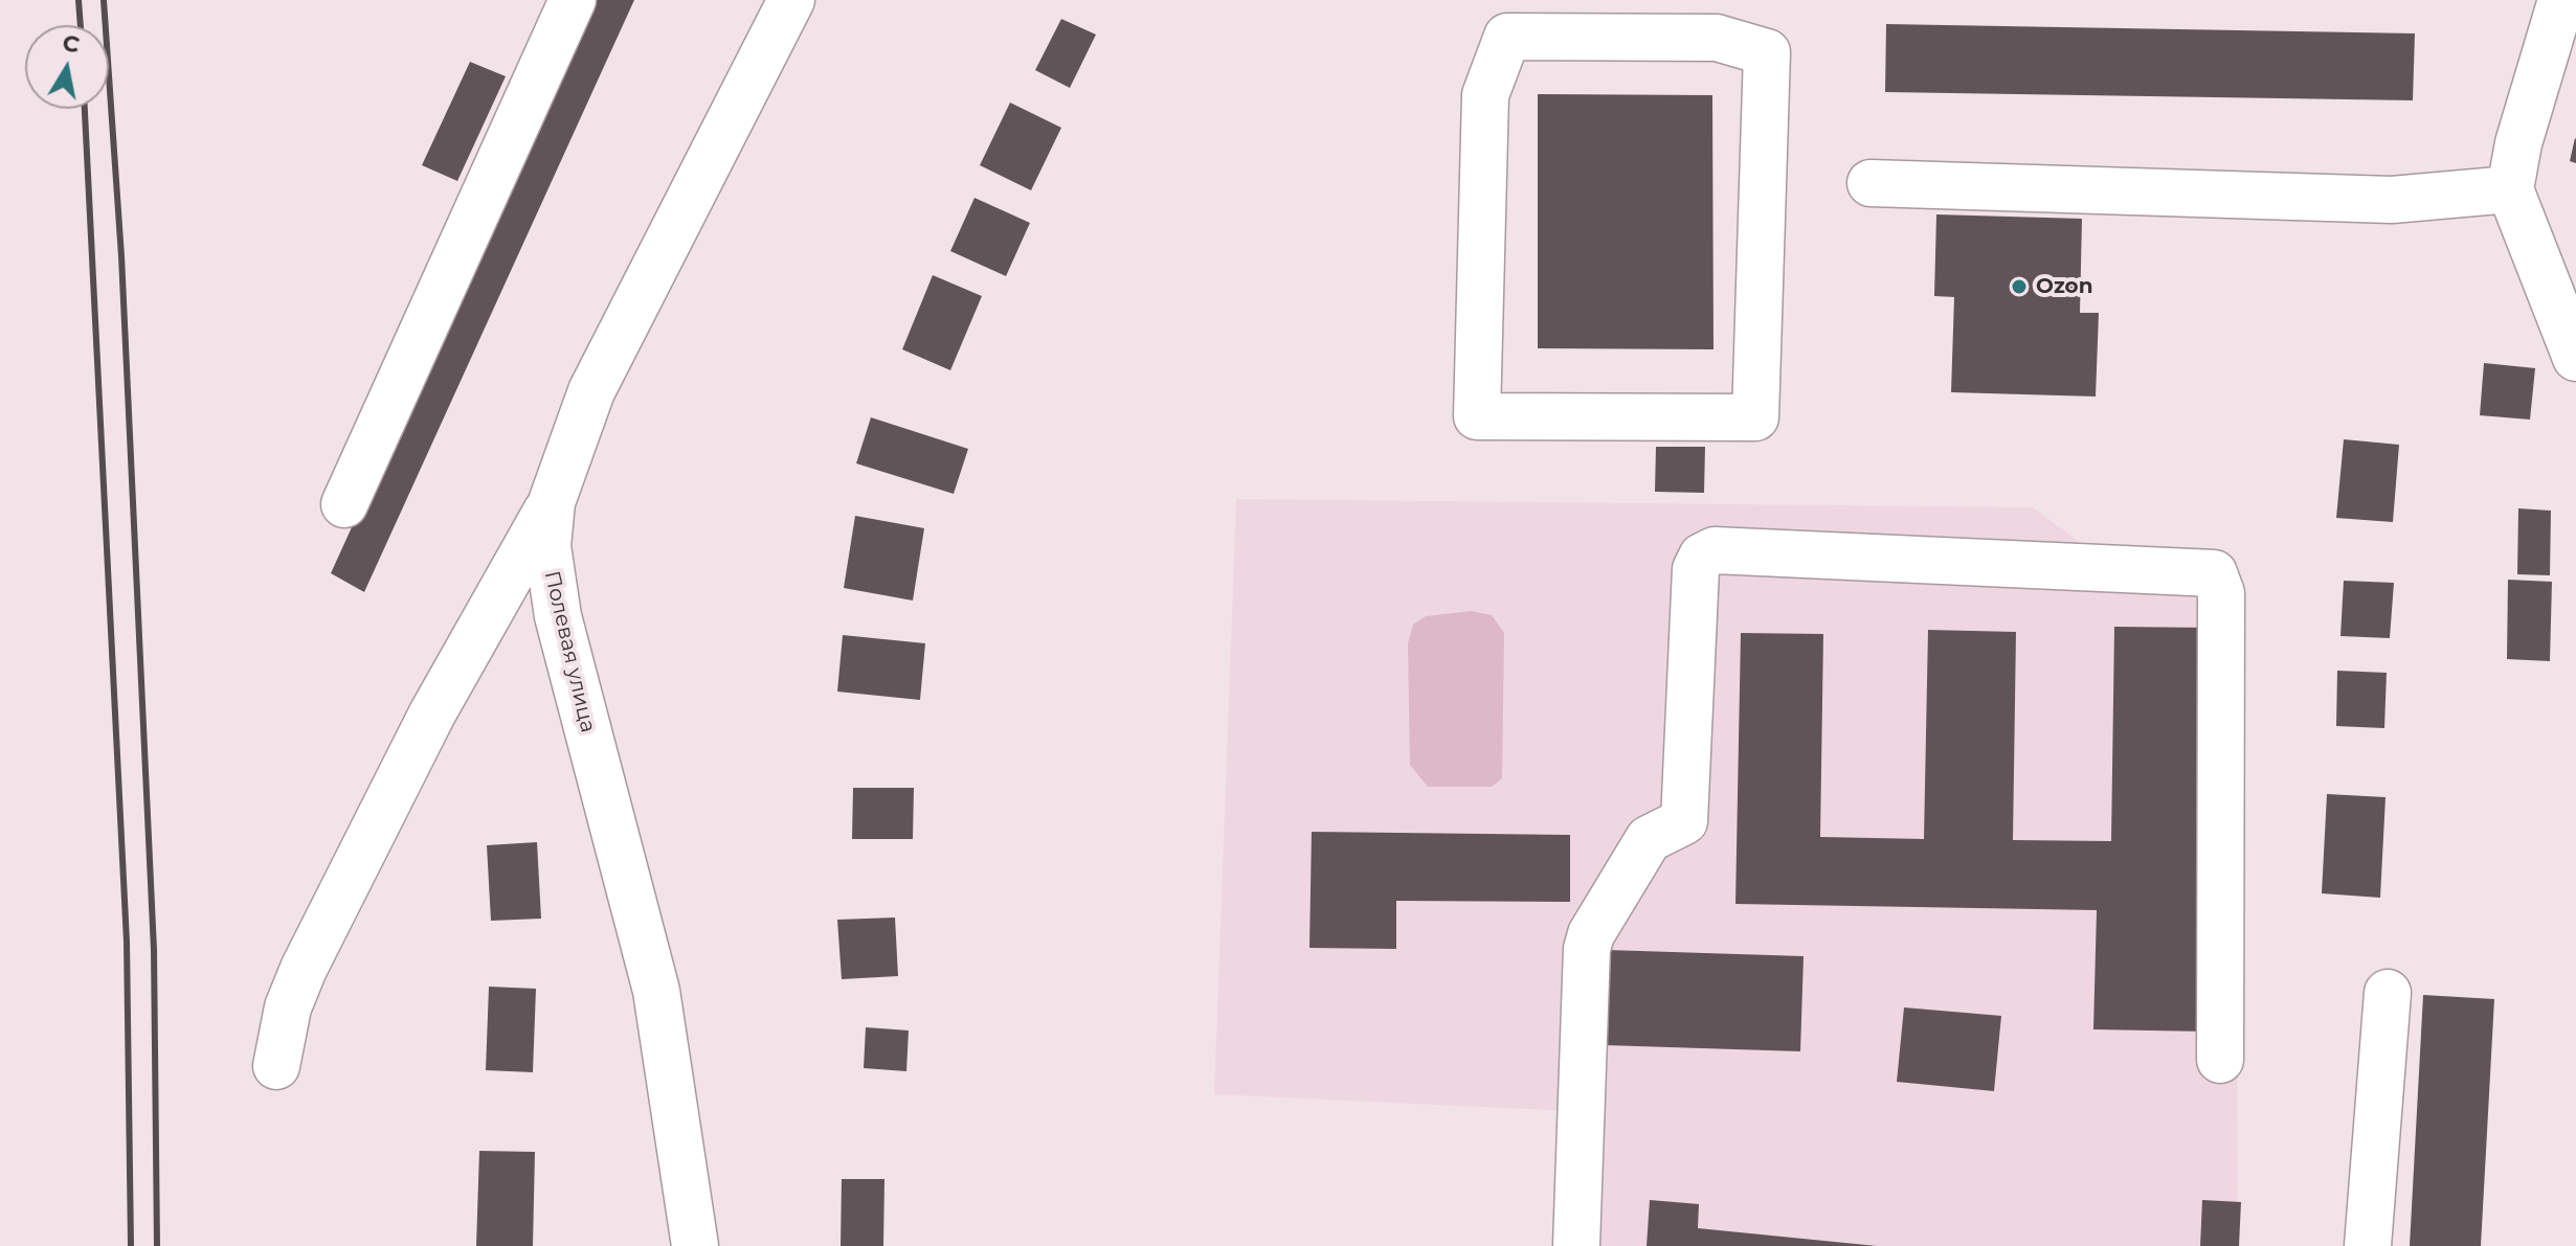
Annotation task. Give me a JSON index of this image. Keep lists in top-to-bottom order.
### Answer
{
  "streets": {
    "street": ["Полевая улица"]
  },
  "places": ["Ozon"],
  "north": "top"
}
